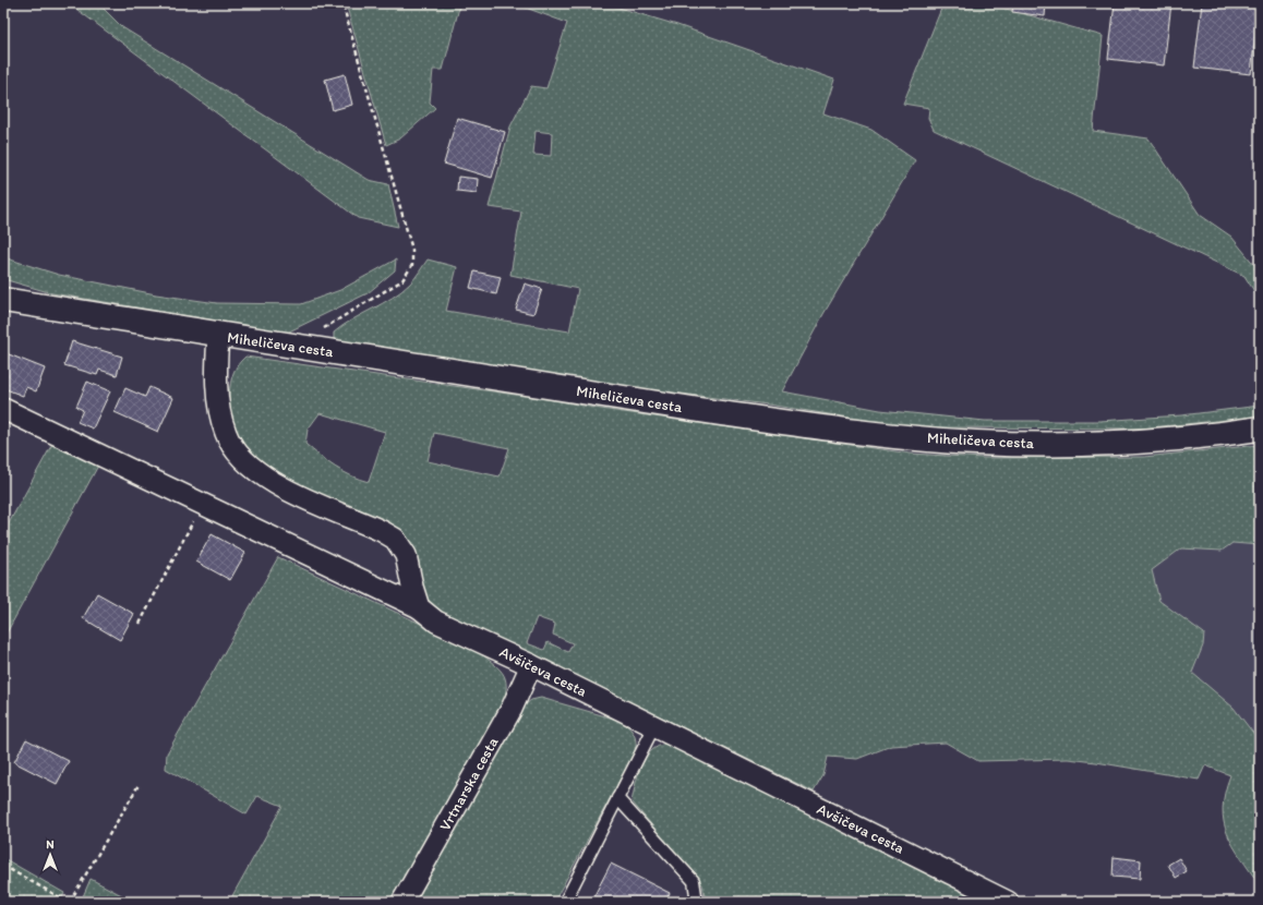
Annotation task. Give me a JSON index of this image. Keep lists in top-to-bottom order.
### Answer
{
  "streets": {
    "street": ["Miheličeva cesta", "Avšičeva cesta", "Vrtnarska cesta"]
  },
  "crossings": [
    ["Avšičeva cesta", "Vrtnarska cesta"]
  ],
  "north": "top"
}
